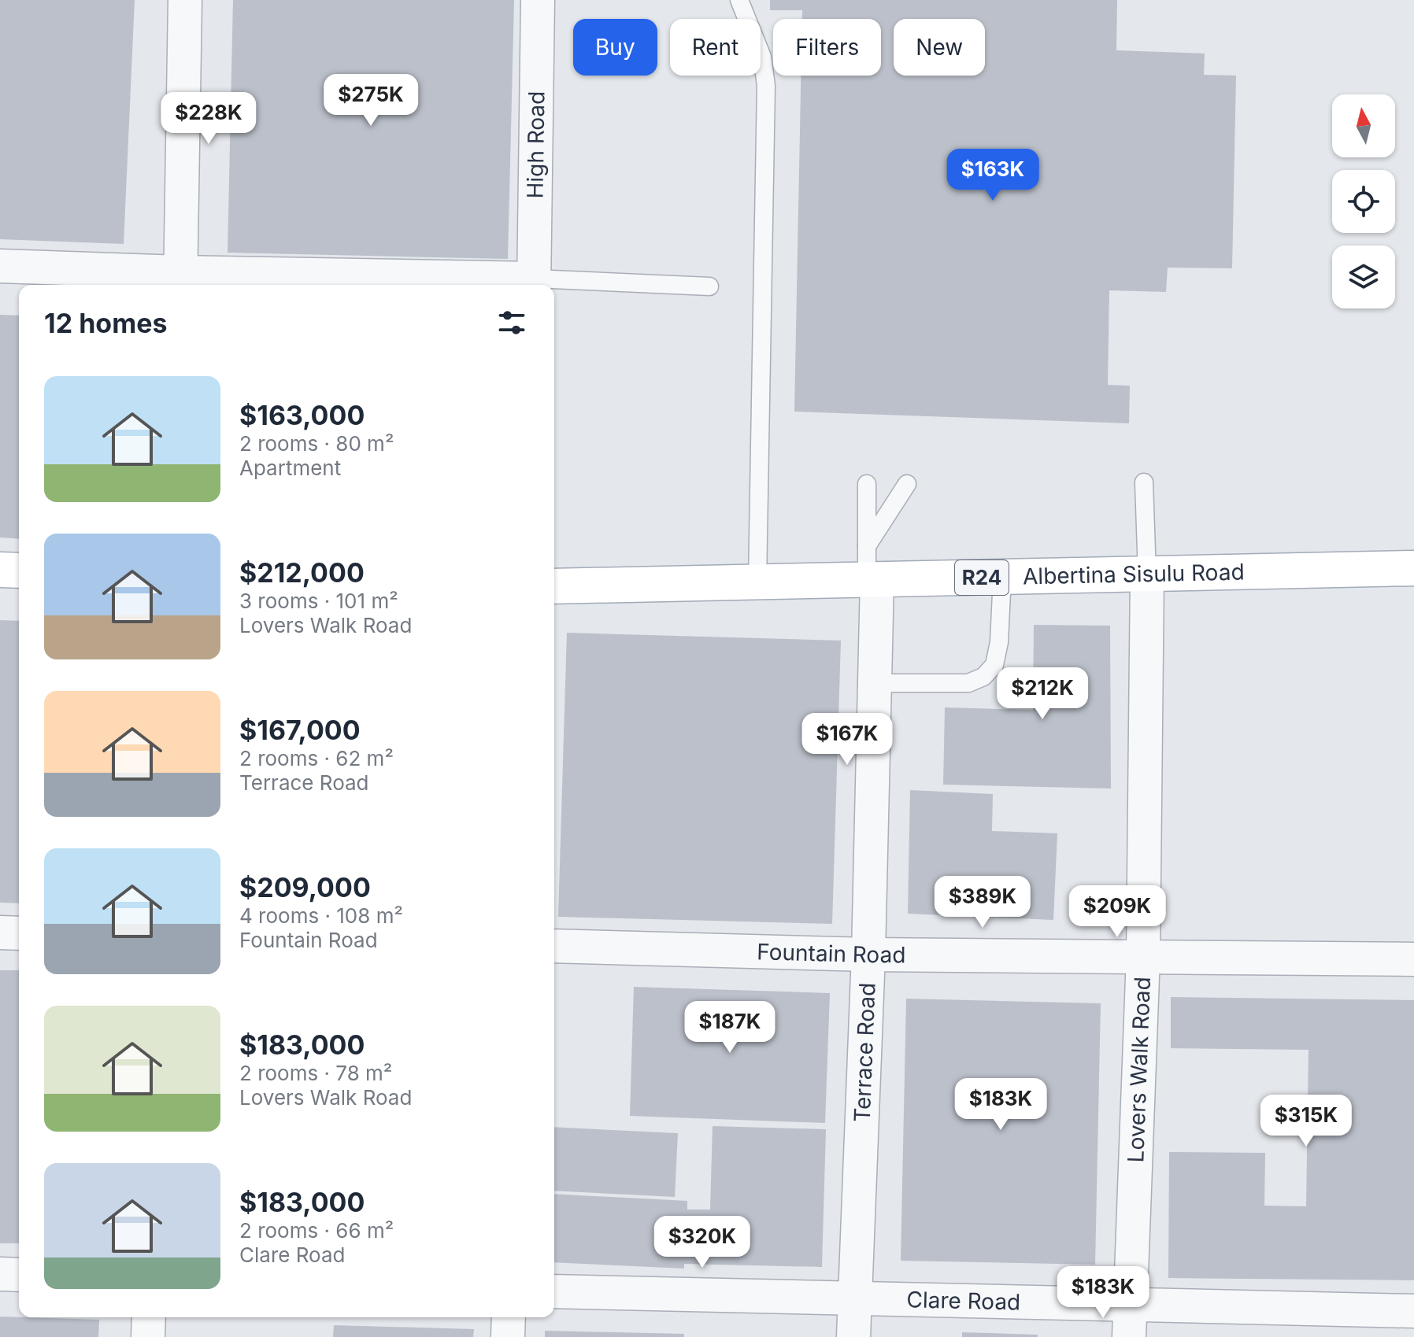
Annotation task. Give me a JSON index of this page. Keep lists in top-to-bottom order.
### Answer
{
  "streets": {
    "main road": ["Albertina Sisulu Road", "R24"],
    "street": [
      "High Road",
      "Fountain Road",
      "Terrace Road",
      "Lovers Walk Road",
      "Clare Road"
    ]
  },
  "crossings": [
    ["Albertina Sisulu Road", "Terrace Road"],
    ["Albertina Sisulu Road", "Lovers Walk Road"],
    ["Fountain Road", "Terrace Road"],
    ["Fountain Road", "Lovers Walk Road"],
    ["Terrace Road", "Clare Road"],
    ["Lovers Walk Road", "Clare Road"]
  ],
  "north": "top",
  "page": {
    "chip": [
      "Buy",
      "Rent",
      "Filters",
      "New"
    ],
    "price": [
      "$275K",
      "$228K",
      "$163K",
      "$212K",
      "$167K",
      "$389K",
      "$209K",
      "$187K",
      "$183K",
      "$315K",
      "$320K",
      "$183K"
    ],
    "heading": "12 homes",
    "list": [
      {
        "name": "$163,000",
        "note": "2 rooms · 80 m² · Apartment"
      },
      {
        "name": "$212,000",
        "note": "3 rooms · 101 m² · Lovers Walk Road"
      },
      {
        "name": "$167,000",
        "note": "2 rooms · 62 m² · Terrace Road"
      },
      {
        "name": "$209,000",
        "note": "4 rooms · 108 m² · Fountain Road"
      },
      {
        "name": "$183,000",
        "note": "2 rooms · 78 m² · Lovers Walk Road"
      },
      {
        "name": "$183,000",
        "note": "2 rooms · 66 m² · Clare Road"
      }
    ]
  }
}
